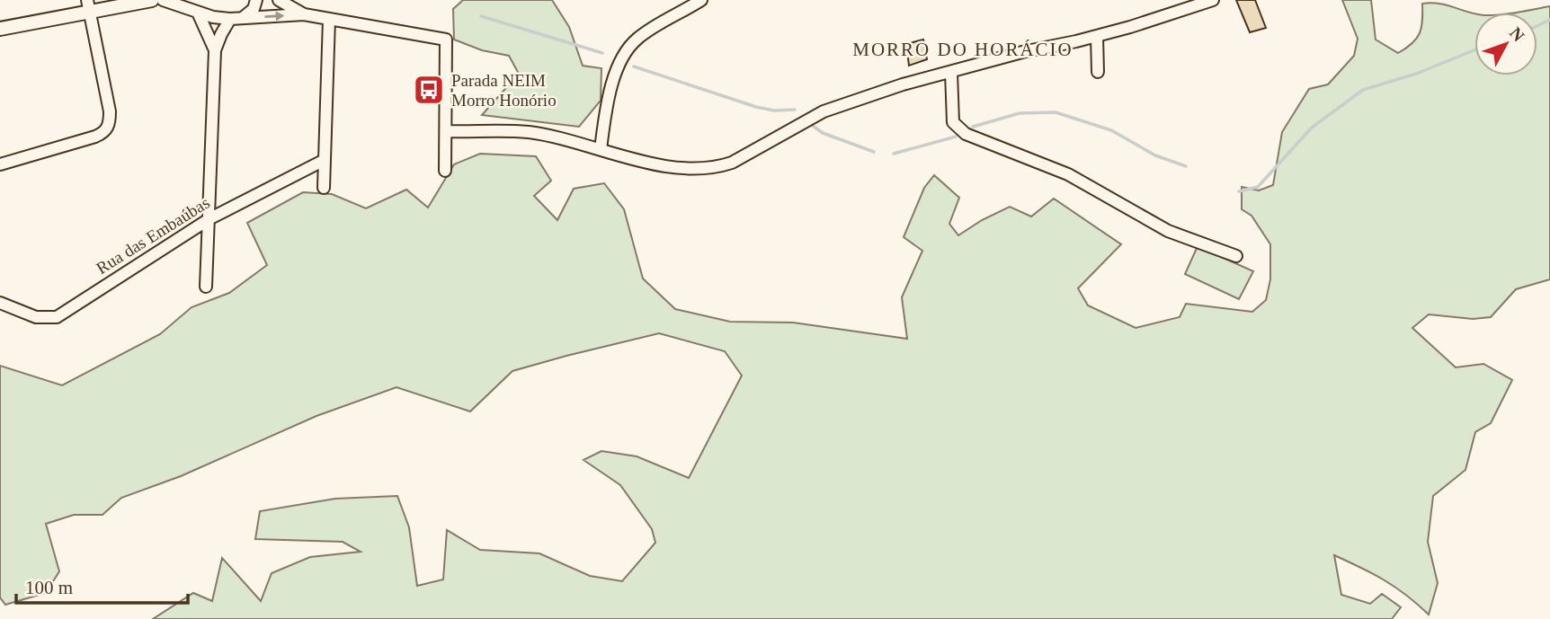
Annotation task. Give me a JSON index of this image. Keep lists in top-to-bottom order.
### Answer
{
  "streets": {
    "street": ["Rua das Embaúbas"]
  },
  "districts": ["MORRO DO HORÁCIO"],
  "places": {
    "bus stop": ["Parada NEIM Morro Honório"]
  },
  "scale_bar": "100 m",
  "north": "top right"
}
